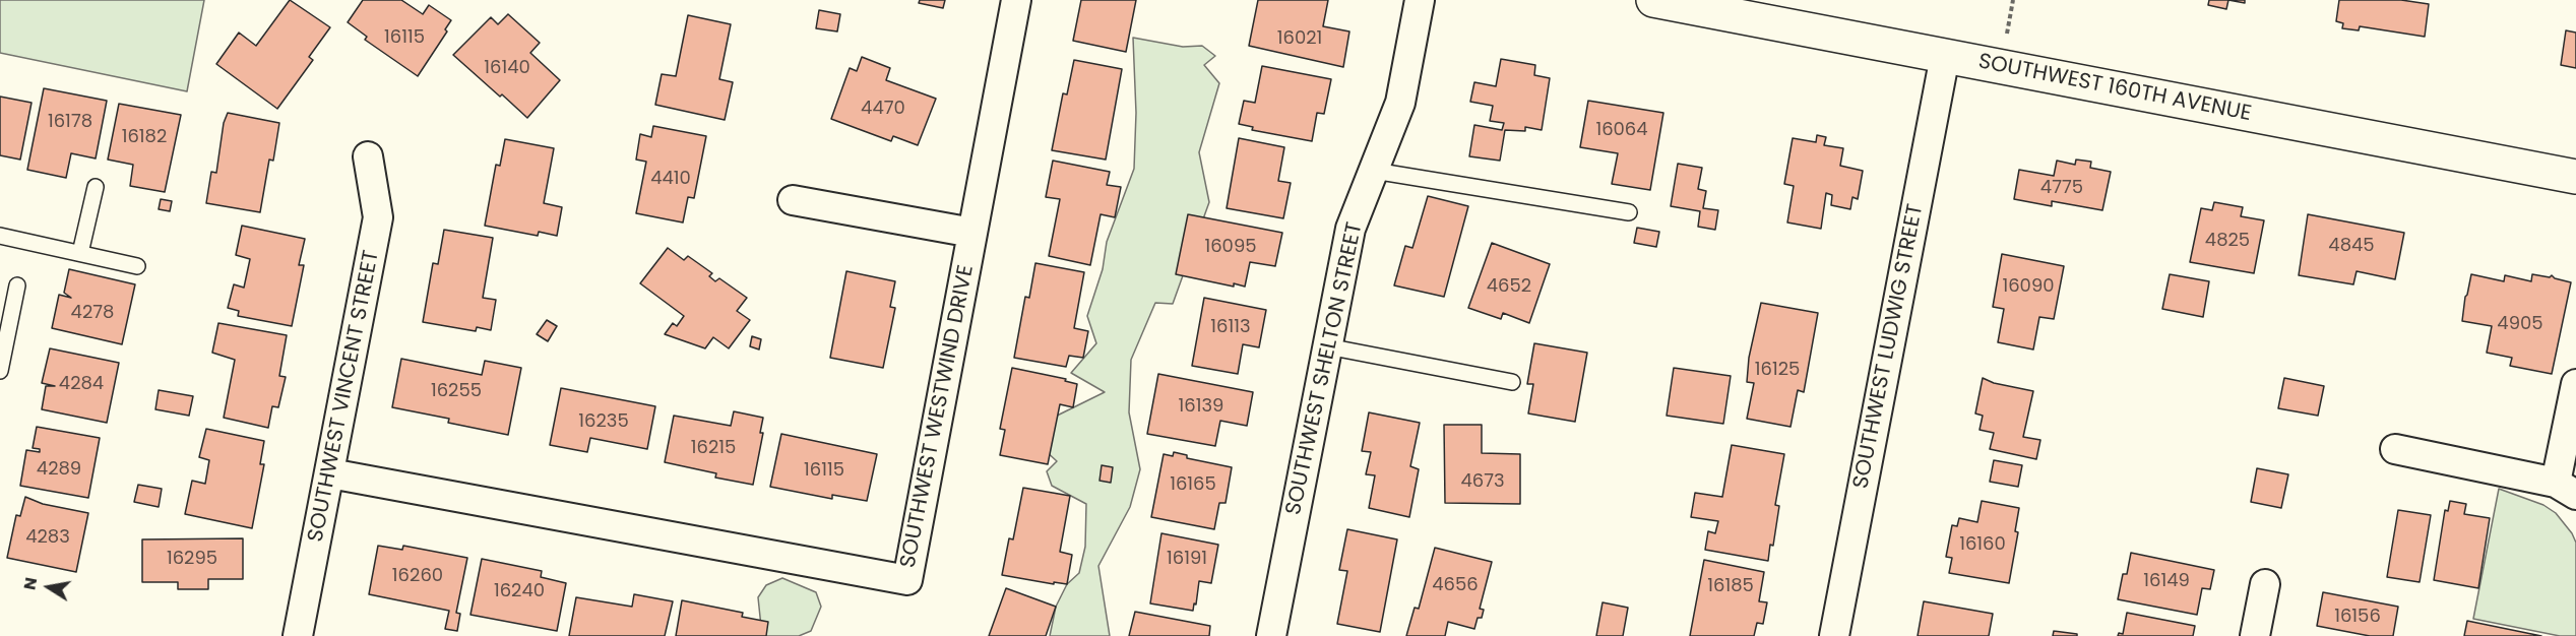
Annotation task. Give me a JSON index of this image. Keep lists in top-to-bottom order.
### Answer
{
  "streets": {
    "street": [
      "SOUTHWEST 160TH AVENUE",
      "SOUTHWEST LUDWIG STREET",
      "SOUTHWEST SHELTON STREET",
      "SOUTHWEST VINCENT STREET",
      "SOUTHWEST WESTWIND DRIVE"
    ]
  },
  "crossings": [
    ["SOUTHWEST 160TH AVENUE", "SOUTHWEST LUDWIG STREET"],
    ["SOUTHWEST VINCENT STREET", "SOUTHWEST WESTWIND DRIVE"]
  ],
  "house_numbers": [
    "16115",
    "16021",
    "16140",
    "4470",
    "16178",
    "16064",
    "16182",
    "4410",
    "4775",
    "4825",
    "4845",
    "16095",
    "4652",
    "16090",
    "4278",
    "4905",
    "16113",
    "16125",
    "4284",
    "16255",
    "16139",
    "16235",
    "16215",
    "4289",
    "16115",
    "4673",
    "16165",
    "4283",
    "16160",
    "16295",
    "16191",
    "16260",
    "16149",
    "4656",
    "16185",
    "16240",
    "16156"
  ],
  "north": "left"
}
